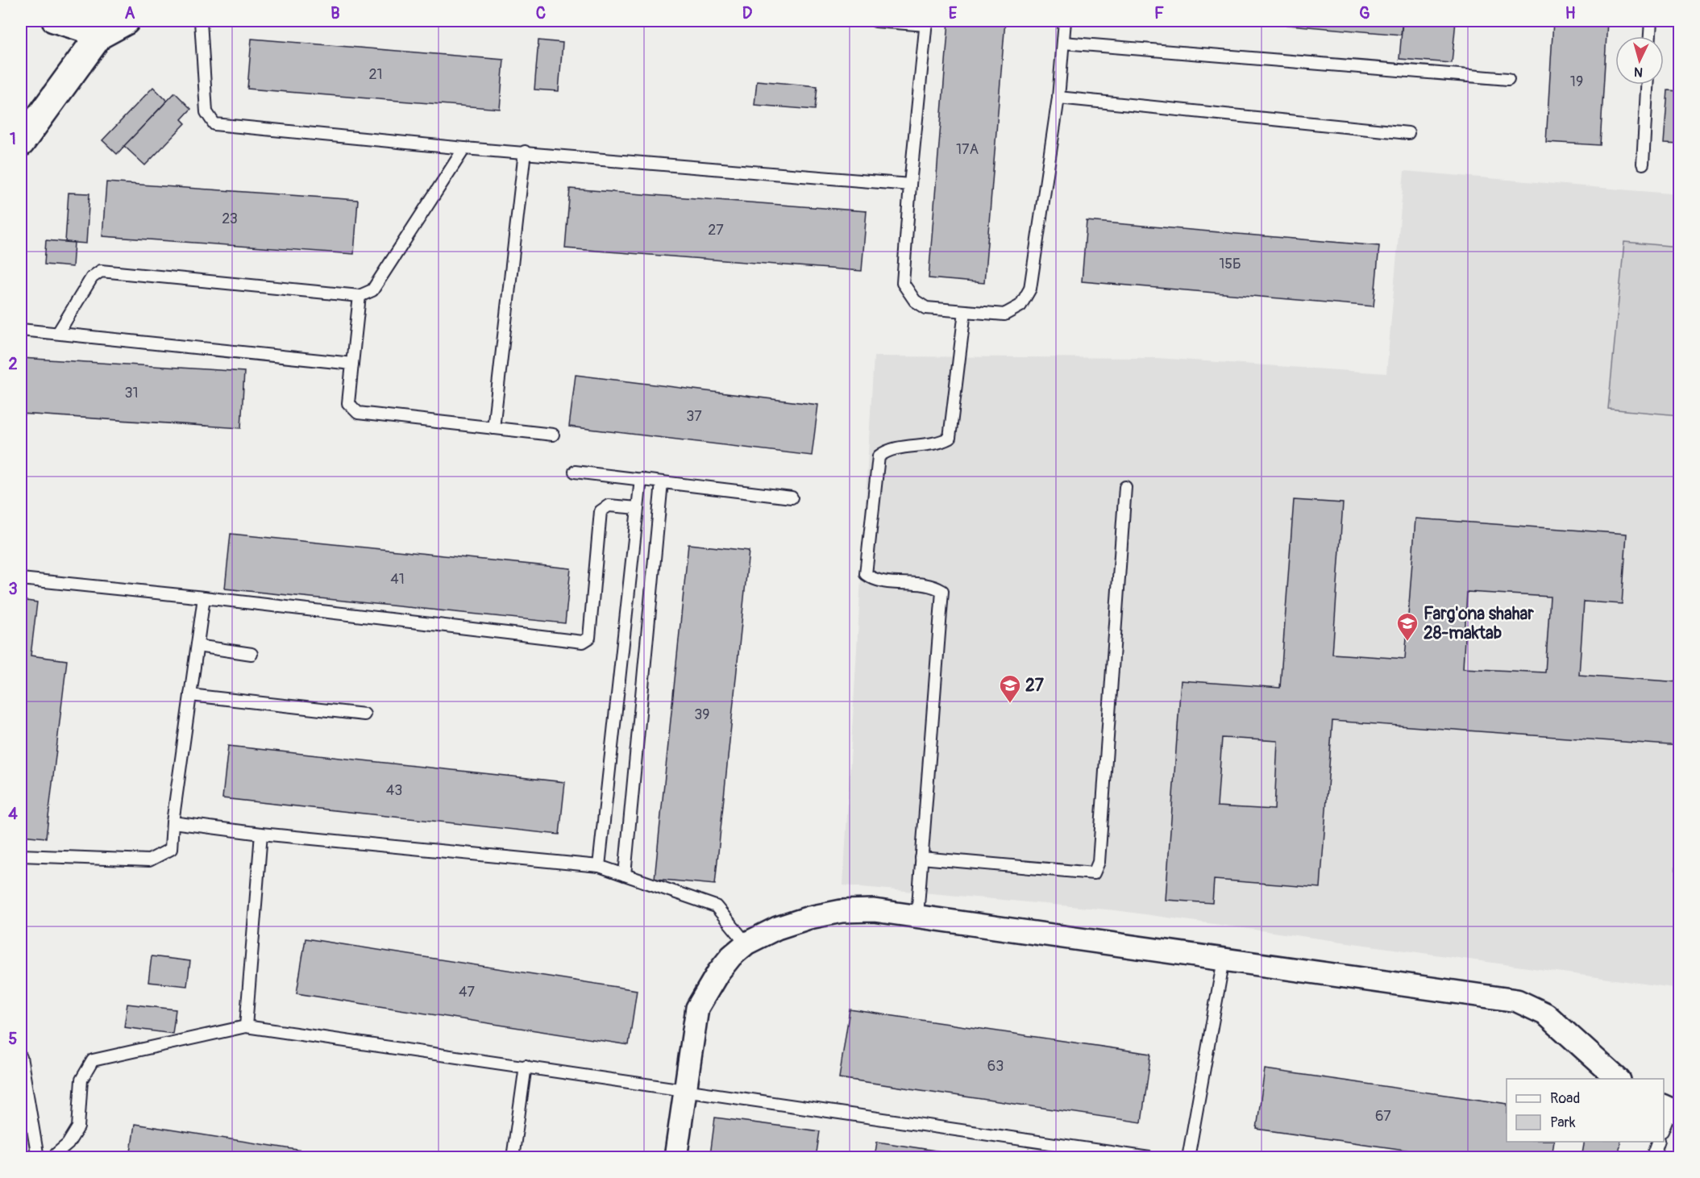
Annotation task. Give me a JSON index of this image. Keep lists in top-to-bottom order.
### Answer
{
  "places": {
    "school or university": ["Farg'ona shahar 28-maktab", "27"]
  },
  "house_numbers": [
    "21",
    "19",
    "17А",
    "23",
    "27",
    "15Б",
    "31",
    "37",
    "41",
    "39",
    "43",
    "47",
    "63",
    "67"
  ],
  "legend": ["Road", "Park"],
  "north": "bottom",
  "grid": {
    "columns": [
      "A",
      "B",
      "C",
      "D",
      "E",
      "F",
      "G",
      "H"
    ],
    "rows": [
      "1",
      "2",
      "3",
      "4",
      "5"
    ]
  }
}
